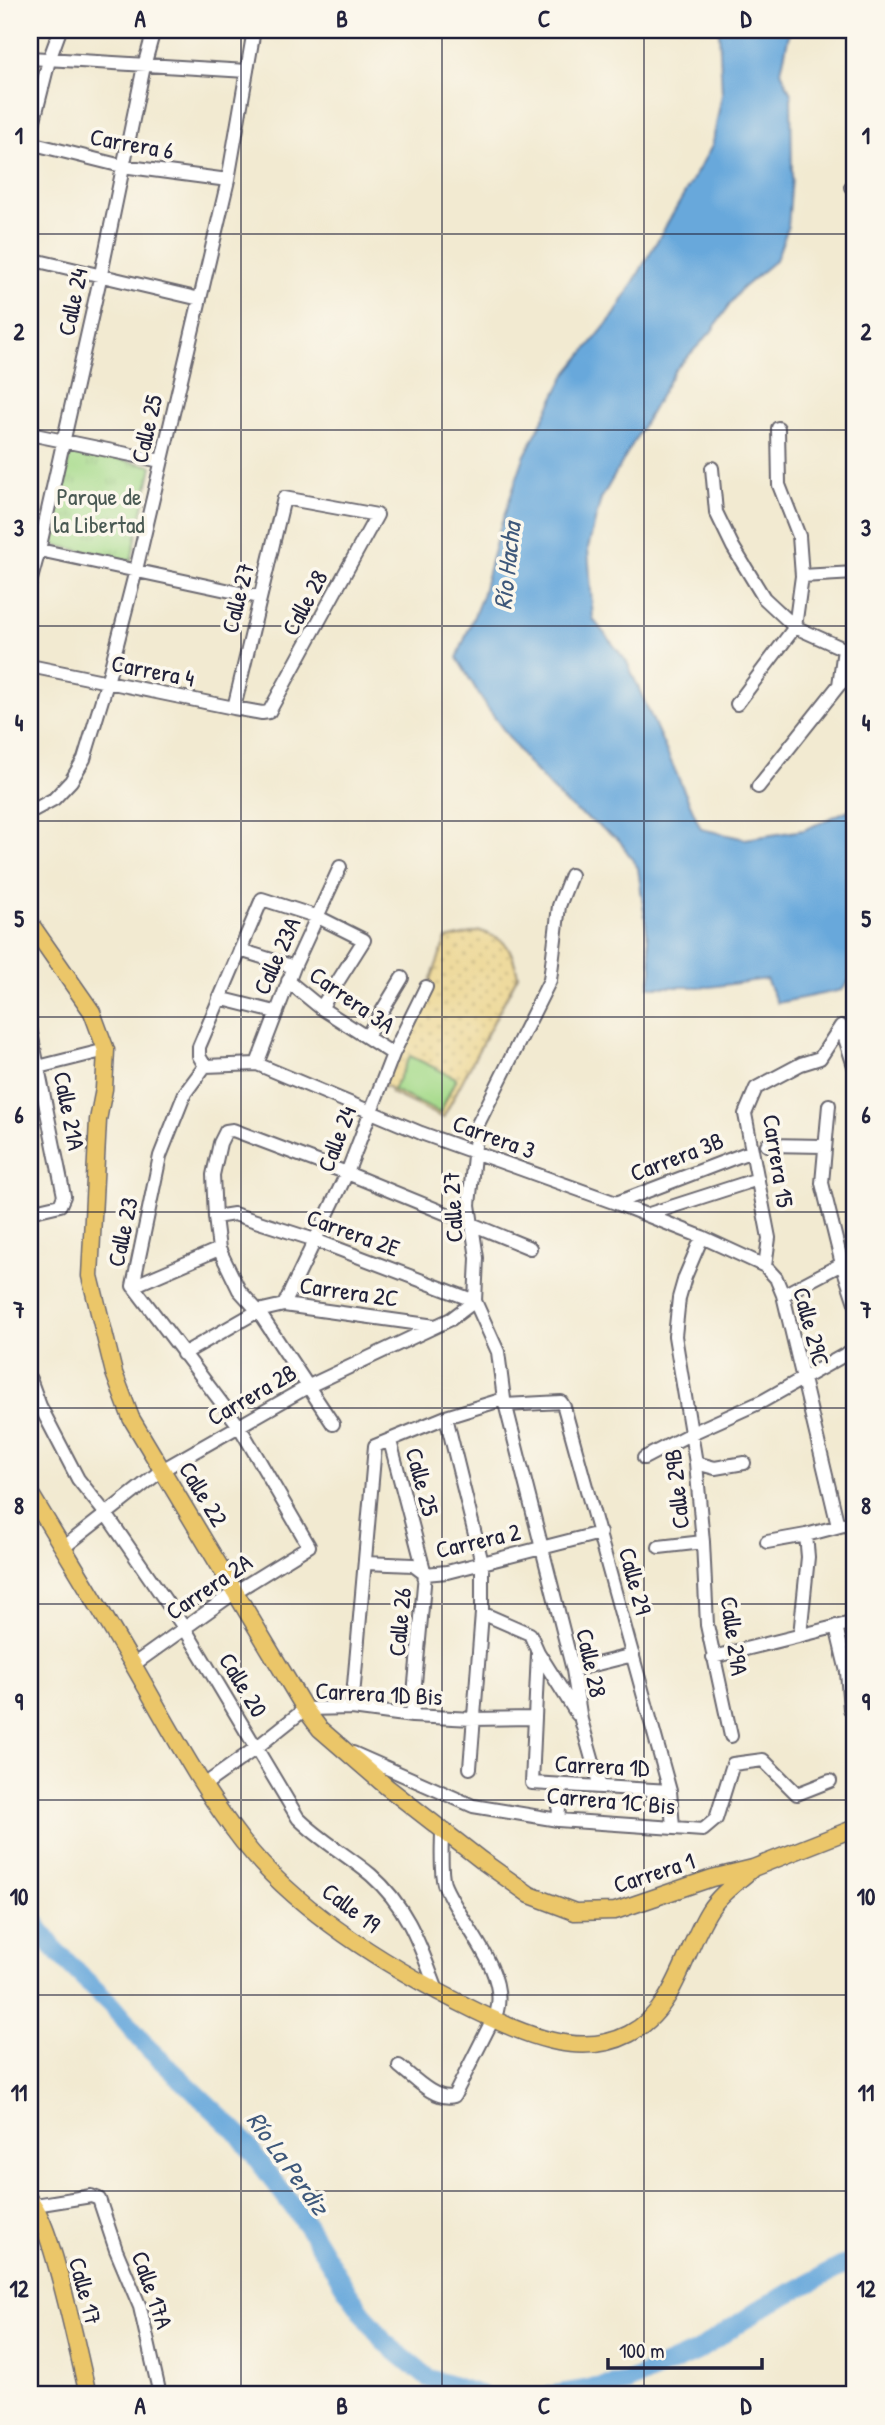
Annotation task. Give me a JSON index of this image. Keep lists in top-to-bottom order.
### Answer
{
  "streets": {
    "main road": [
      "Calle 22",
      "Carrera 1",
      "Calle 19",
      "Calle 17"
    ],
    "street": [
      "Carrera 6",
      "Calle 24",
      "Calle 25",
      "Calle 27",
      "Calle 28",
      "Carrera 4",
      "Calle 23A",
      "Carrera 3A",
      "Calle 21A",
      "Carrera 3",
      "Carrera 3B",
      "Carrera 15",
      "Calle 23",
      "Carrera 2E",
      "Carrera 2C",
      "Calle 29C",
      "Carrera 2B",
      "Calle 29B",
      "Carrera 2",
      "Calle 29",
      "Carrera 2A",
      "Calle 26",
      "Calle 29A",
      "Calle 20",
      "Carrera 1D Bis",
      "Carrera 1D",
      "Carrera 1C Bis",
      "Calle 17A"
    ]
  },
  "crossings": [
    ["Carrera 6", "Calle 24"],
    ["Carrera 6", "Calle 25"],
    ["Calle 24", "Carrera 3A"],
    ["Calle 24", "Carrera 3"],
    ["Calle 24", "Carrera 2E"],
    ["Calle 24", "Carrera 2C"],
    ["Calle 25", "Carrera 4"],
    ["Calle 25", "Carrera 2"],
    ["Calle 25", "Calle 26"],
    ["Calle 27", "Calle 28"],
    ["Calle 27", "Carrera 4"],
    ["Calle 27", "Carrera 3"],
    ["Calle 27", "Carrera 2E"],
    ["Calle 27", "Carrera 2B"],
    ["Calle 27", "Carrera 2"],
    ["Calle 27", "Calle 29"],
    ["Calle 28", "Carrera 4"],
    ["Calle 28", "Carrera 2"],
    ["Calle 28", "Carrera 1D"],
    ["Calle 23A", "Carrera 3A"],
    ["Calle 23A", "Carrera 3"],
    ["Carrera 3", "Carrera 3B"],
    ["Carrera 3", "Carrera 15"],
    ["Carrera 3", "Calle 23"],
    ["Carrera 3", "Calle 29C"],
    ["Carrera 3B", "Carrera 15"],
    ["Carrera 15", "Calle 29C"],
    ["Calle 23", "Carrera 2C"],
    ["Calle 23", "Carrera 2B"],
    ["Calle 23", "Carrera 2A"],
    ["Carrera 2E", "Carrera 2B"],
    ["Carrera 2C", "Carrera 2B"],
    ["Carrera 2B", "Calle 22"],
    ["Carrera 2B", "Calle 20"],
    ["Carrera 2B", "Calle 19"],
    ["Calle 29B", "Calle 29A"],
    ["Calle 22", "Carrera 2A"],
    ["Calle 22", "Carrera 1D Bis"],
    ["Calle 22", "Carrera 1C Bis"],
    ["Calle 22", "Carrera 1"],
    ["Carrera 2", "Calle 29"],
    ["Carrera 2", "Calle 26"],
    ["Calle 29", "Carrera 1D"],
    ["Calle 29", "Carrera 1C Bis"],
    ["Carrera 2A", "Calle 20"],
    ["Carrera 2A", "Calle 19"],
    ["Calle 26", "Carrera 1D Bis"],
    ["Calle 20", "Carrera 1D Bis"],
    ["Calle 20", "Calle 19"],
    ["Carrera 1D Bis", "Carrera 1D"],
    ["Carrera 1D Bis", "Calle 19"],
    ["Carrera 1", "Calle 19"],
    ["Calle 17A", "Calle 17"]
  ],
  "water": ["Río Hacha", "Río La Perdiz"],
  "parks": ["Parque de la Libertad"],
  "scale_bar": "100 m",
  "grid": {
    "columns": [
      "A",
      "B",
      "C",
      "D"
    ],
    "rows": [
      "1",
      "2",
      "3",
      "4",
      "5",
      "6",
      "7",
      "8",
      "9",
      "10",
      "11",
      "12"
    ]
  }
}
